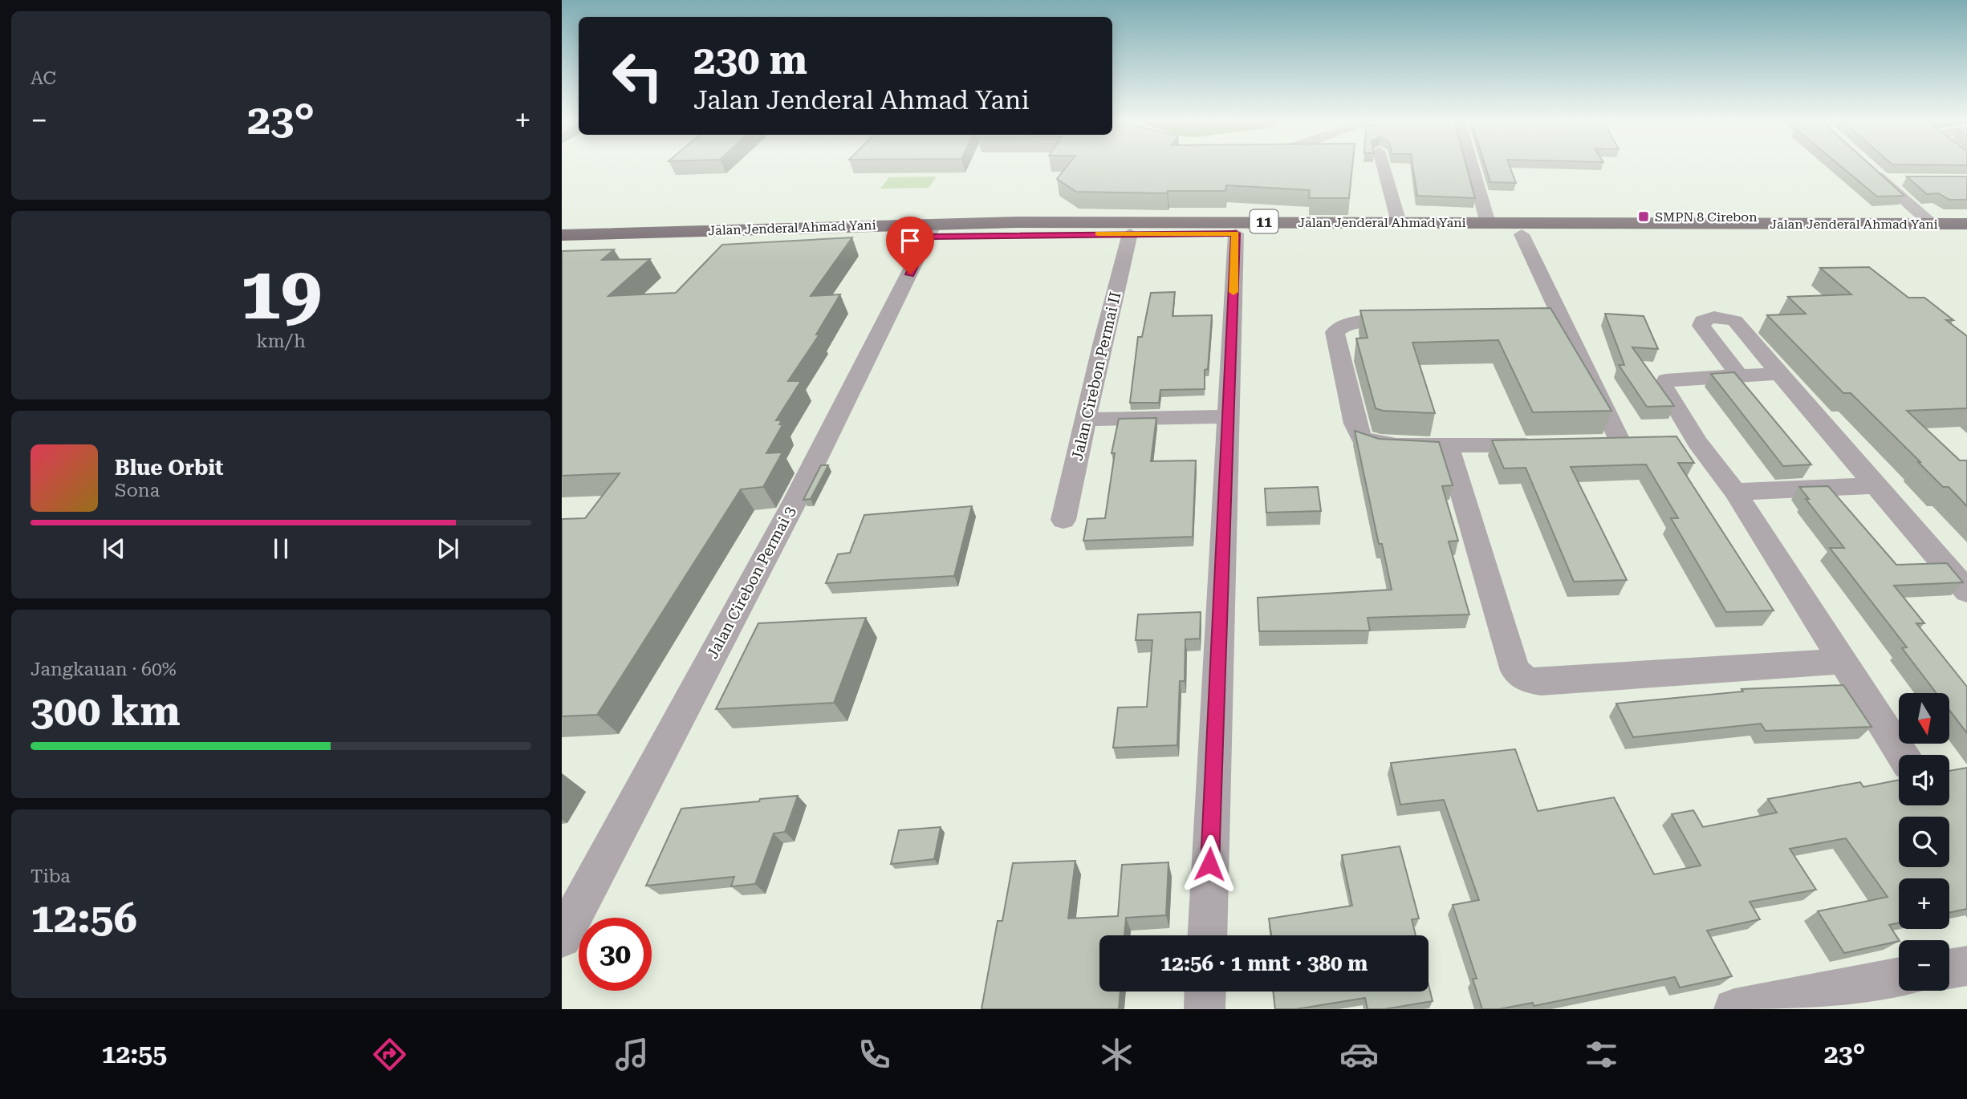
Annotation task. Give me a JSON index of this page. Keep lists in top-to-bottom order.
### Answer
{
  "streets": {
    "highway": ["11", "Jalan Jenderal Ahmad Yani"],
    "street": ["Jalan Cirebon Permai II", "Jalan Cirebon Permai 3"]
  },
  "crossings": [
    ["Jalan Jenderal Ahmad Yani", "Jalan Cirebon Permai II"],
    ["Jalan Jenderal Ahmad Yani", "Jalan Cirebon Permai 3"]
  ],
  "places": {
    "transit": ["SMPN 8 Cirebon"]
  },
  "north": "bottom",
  "page": {
    "tile": [
      "AC",
      ["19", "km/h"],
      ["Jangkauan · 60%", "300 km"],
      ["Tiba", "12:56"]
    ],
    "turn": ["230 m", "Jalan Jenderal Ahmad Yani"],
    "heat": ["−", "23°", "+"],
    "song": ["Blue Orbit", "Sona"],
    "map_buttons": ["+", "−"],
    "limit": "30",
    "trip": "12:56 · 1 mnt · 380 m",
    "tabs": ["12:55", "23°"]
  }
}
